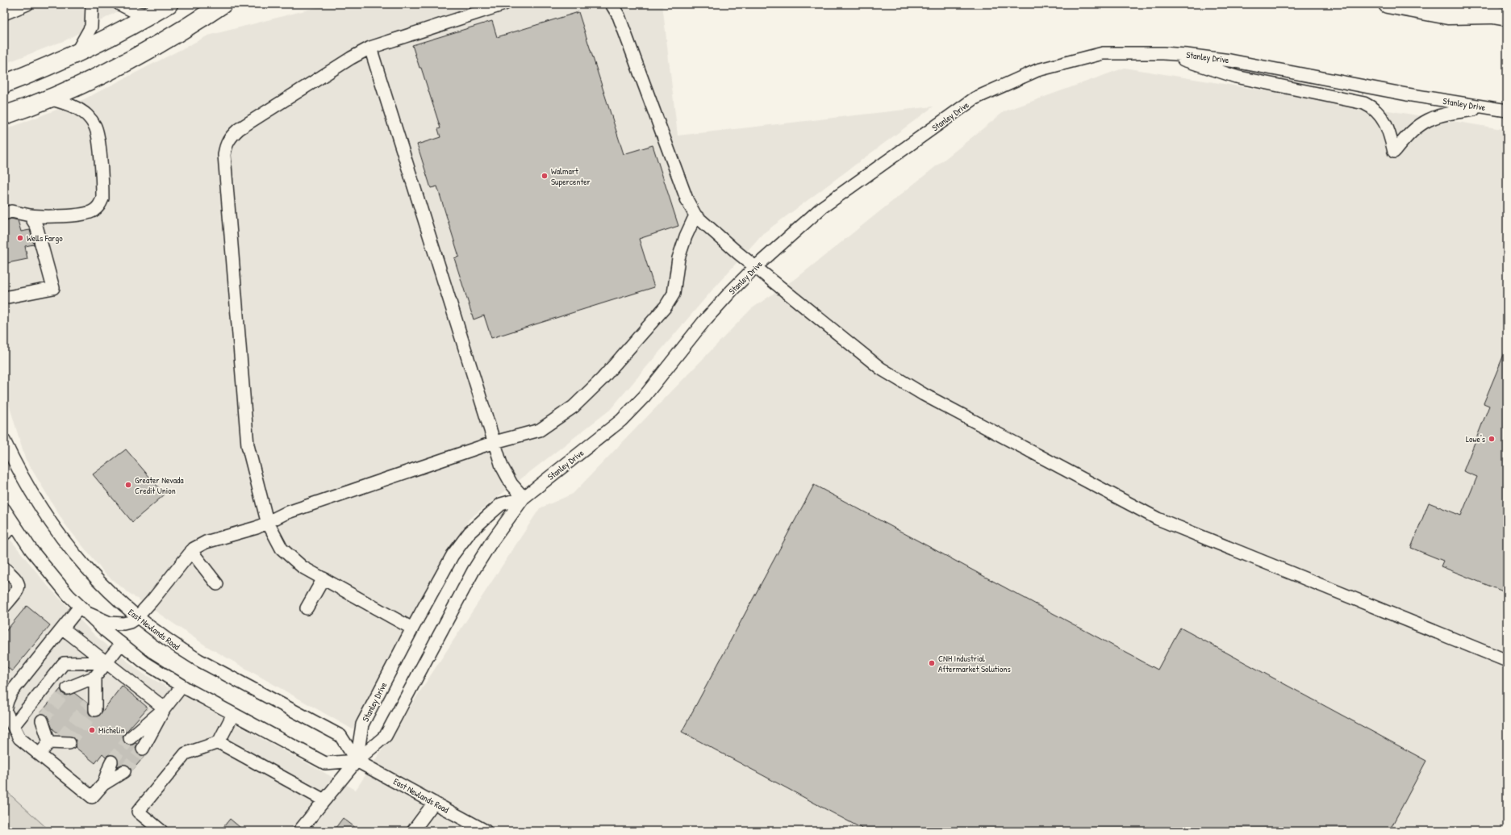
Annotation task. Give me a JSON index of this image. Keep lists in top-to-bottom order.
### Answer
{
  "streets": {
    "street": ["Stanley Drive", "East Newlands Road"]
  },
  "crossings": [
    ["Stanley Drive", "East Newlands Road"]
  ],
  "places": [
    "Walmart Supercenter",
    "Wells Fargo",
    "Lowe's",
    "Greater Nevada Credit Union",
    "CNH Industrial Aftermarket Solutions",
    "Michelin"
  ]
}
